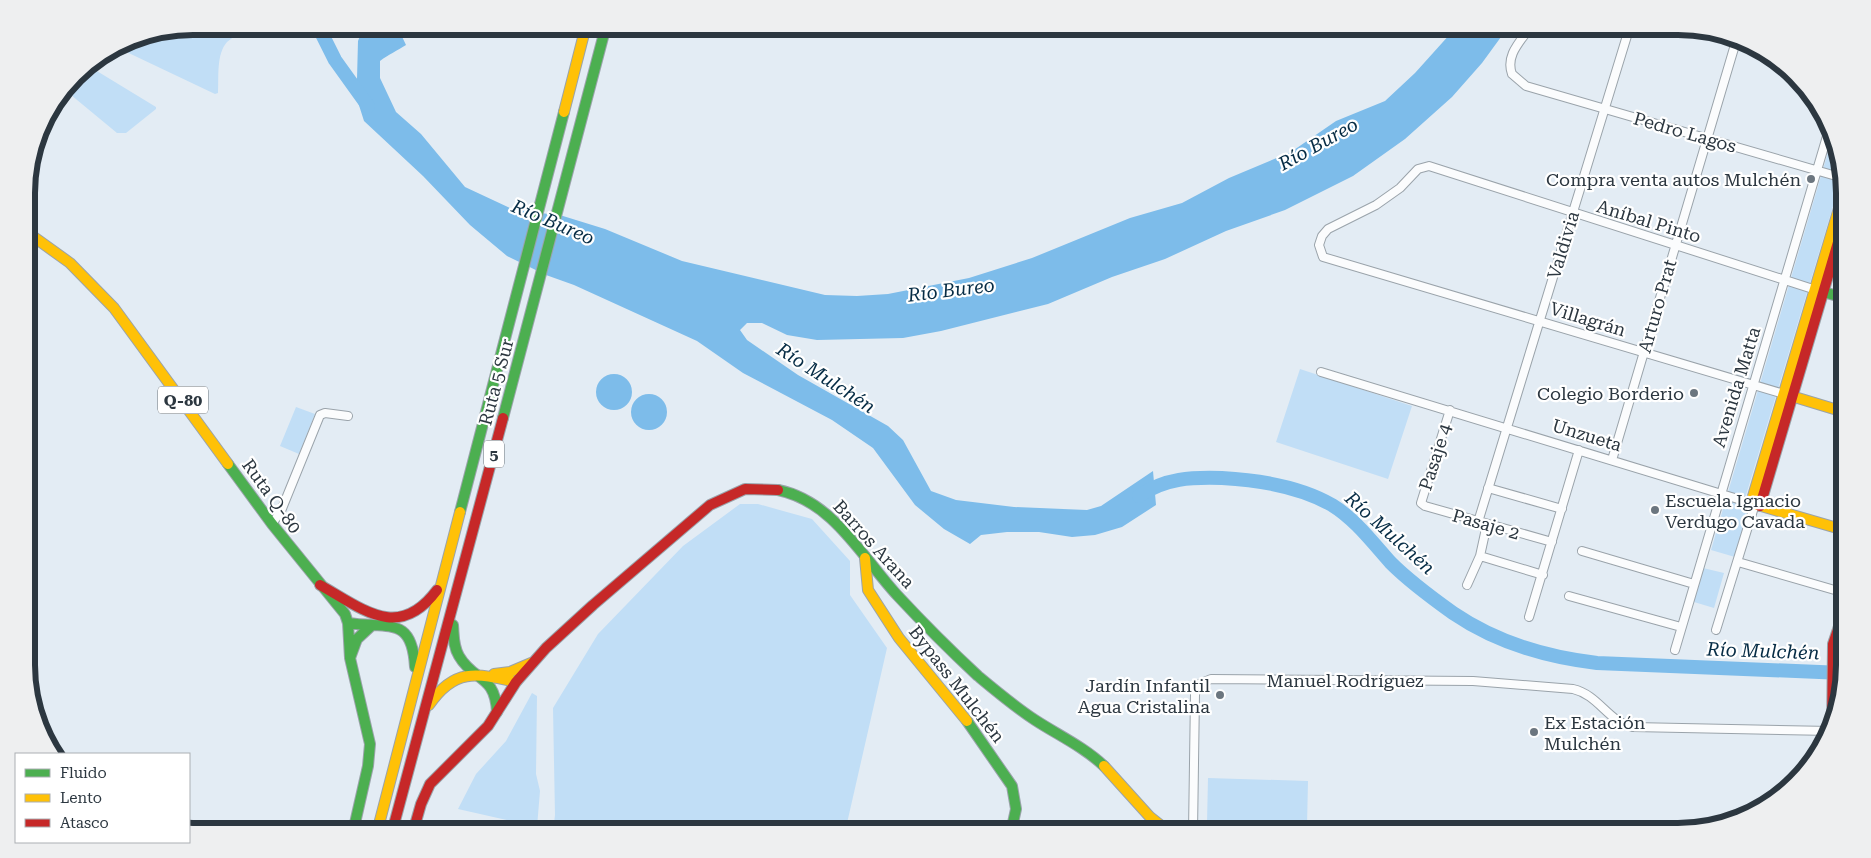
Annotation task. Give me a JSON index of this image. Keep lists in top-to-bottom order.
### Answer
{
  "streets": {
    "main road": [
      "Aníbal Pinto",
      "Villagrán",
      "Ruta 5 Sur",
      "Q-80",
      "Unzueta",
      "5",
      "Ruta Q-80",
      "Barros Arana",
      "Bypass Mulchén"
    ],
    "street": [
      "Pedro Lagos",
      "Valdivia",
      "Arturo Prat",
      "Avenida Matta",
      "Pasaje 4",
      "Pasaje 2",
      "Manuel Rodríguez"
    ]
  },
  "crossings": [
    ["Pedro Lagos", "Valdivia"],
    ["Pedro Lagos", "Arturo Prat"],
    ["Pedro Lagos", "Avenida Matta"],
    ["Aníbal Pinto", "Valdivia"],
    ["Aníbal Pinto", "Arturo Prat"],
    ["Aníbal Pinto", "Villagrán"],
    ["Aníbal Pinto", "Avenida Matta"],
    ["Valdivia", "Villagrán"],
    ["Valdivia", "Unzueta"],
    ["Valdivia", "Pasaje 2"],
    ["Arturo Prat", "Villagrán"],
    ["Arturo Prat", "Unzueta"],
    ["Villagrán", "Avenida Matta"],
    ["Avenida Matta", "Unzueta"],
    ["Unzueta", "Pasaje 4"],
    ["Pasaje 4", "Pasaje 2"],
    ["Barros Arana", "Bypass Mulchén"]
  ],
  "water": ["Río Bureo", "Río Mulchén"],
  "places": [
    "Compra venta autos Mulchén",
    "Colegio Borderio",
    "Escuela Ignacio Verdugo Cavada",
    "Jardín Infantil Agua Cristalina",
    "Ex Estación Mulchén"
  ],
  "legend": ["Fluido", "Lento", "Atasco"]
}
